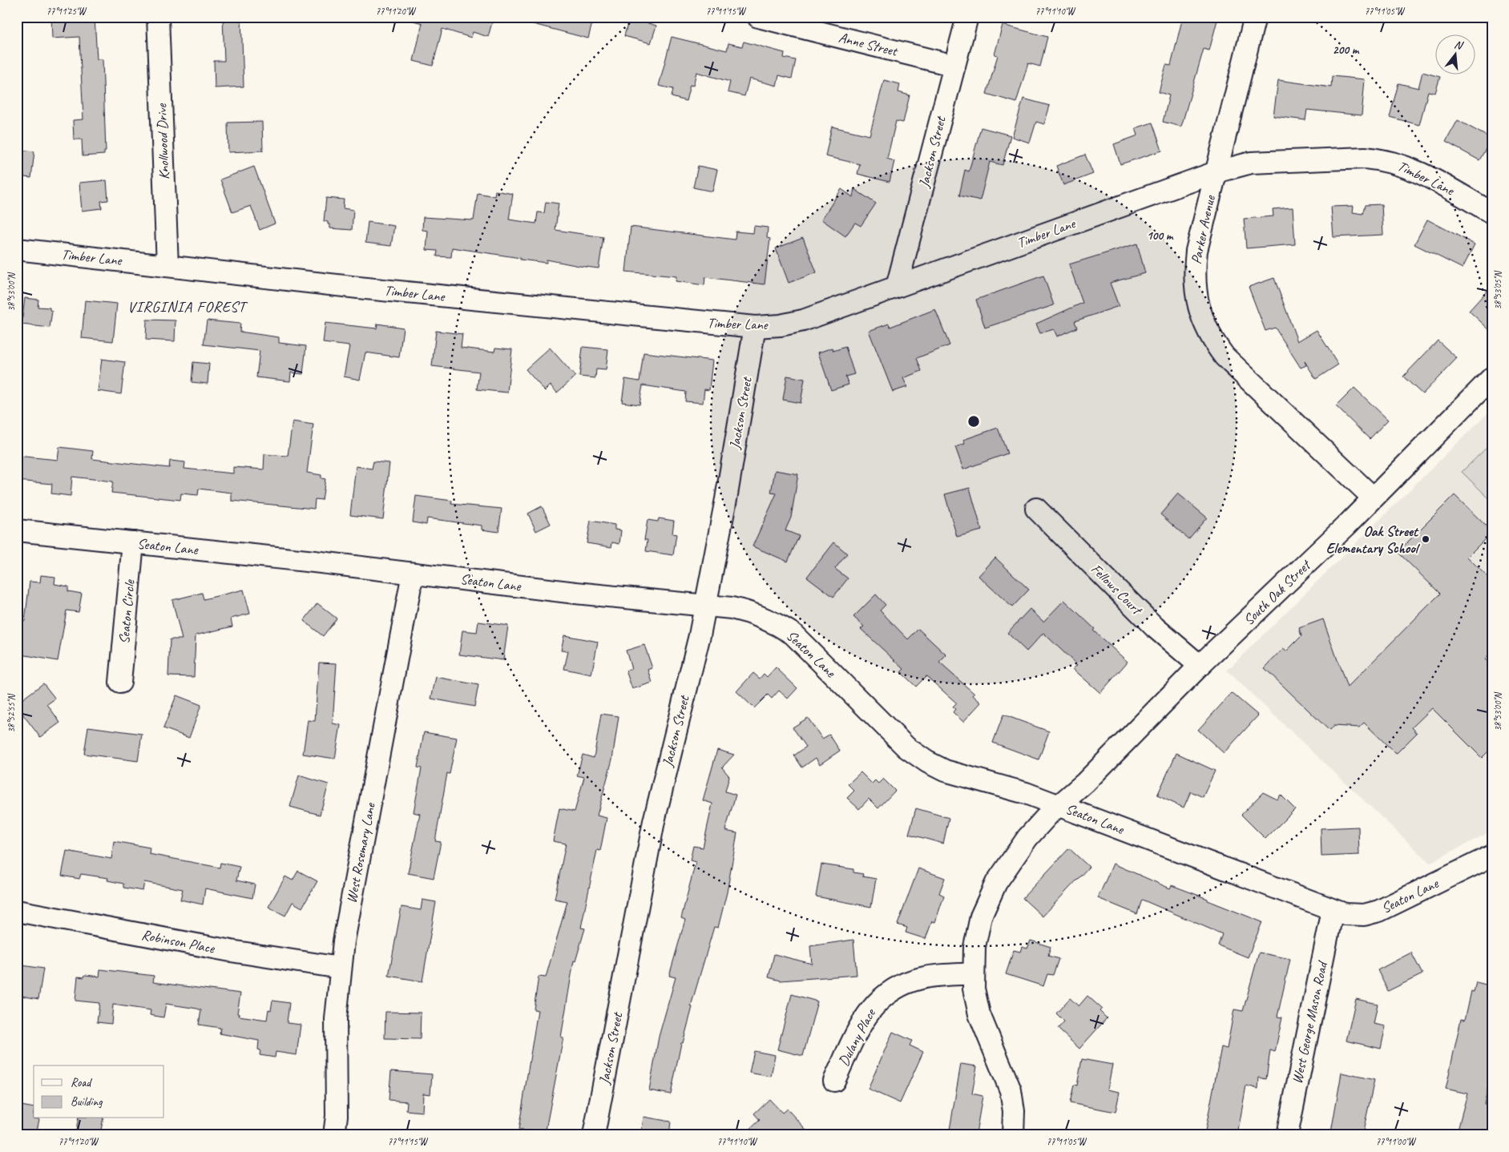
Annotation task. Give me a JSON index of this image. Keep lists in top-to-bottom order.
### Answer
{
  "streets": {
    "street": [
      "Anne Street",
      "Knollwood Drive",
      "Jackson Street",
      "Timber Lane",
      "Parker Avenue",
      "Seaton Lane",
      "Fellows Court",
      "South Oak Street",
      "Seaton Circle",
      "West Rosemary Lane",
      "Robinson Place",
      "West George Mason Road",
      "Dulany Place"
    ]
  },
  "crossings": [
    ["Anne Street", "Jackson Street"],
    ["Knollwood Drive", "Timber Lane"],
    ["Jackson Street", "Timber Lane"],
    ["Jackson Street", "Seaton Lane"],
    ["Timber Lane", "Parker Avenue"],
    ["Parker Avenue", "South Oak Street"],
    ["Seaton Lane", "South Oak Street"],
    ["Seaton Lane", "Seaton Circle"],
    ["Seaton Lane", "West Rosemary Lane"],
    ["Seaton Lane", "West George Mason Road"],
    ["Fellows Court", "South Oak Street"],
    ["South Oak Street", "Dulany Place"],
    ["West Rosemary Lane", "Robinson Place"]
  ],
  "districts": ["VIRGINIA FOREST"],
  "places": ["Oak Street Elementary School"],
  "legend": ["Road", "Building"],
  "north": "top",
  "coordinates": [
    "77°11'25\"W",
    "77°11'20\"W",
    "77°11'15\"W",
    "77°11'10\"W",
    "77°11'05\"W",
    "38°53'05\"N",
    "38°53'00\"N",
    "38°52'55\"N",
    "77°11'00\"W"
  ],
  "rings": ["200 m", "100 m"]
}
